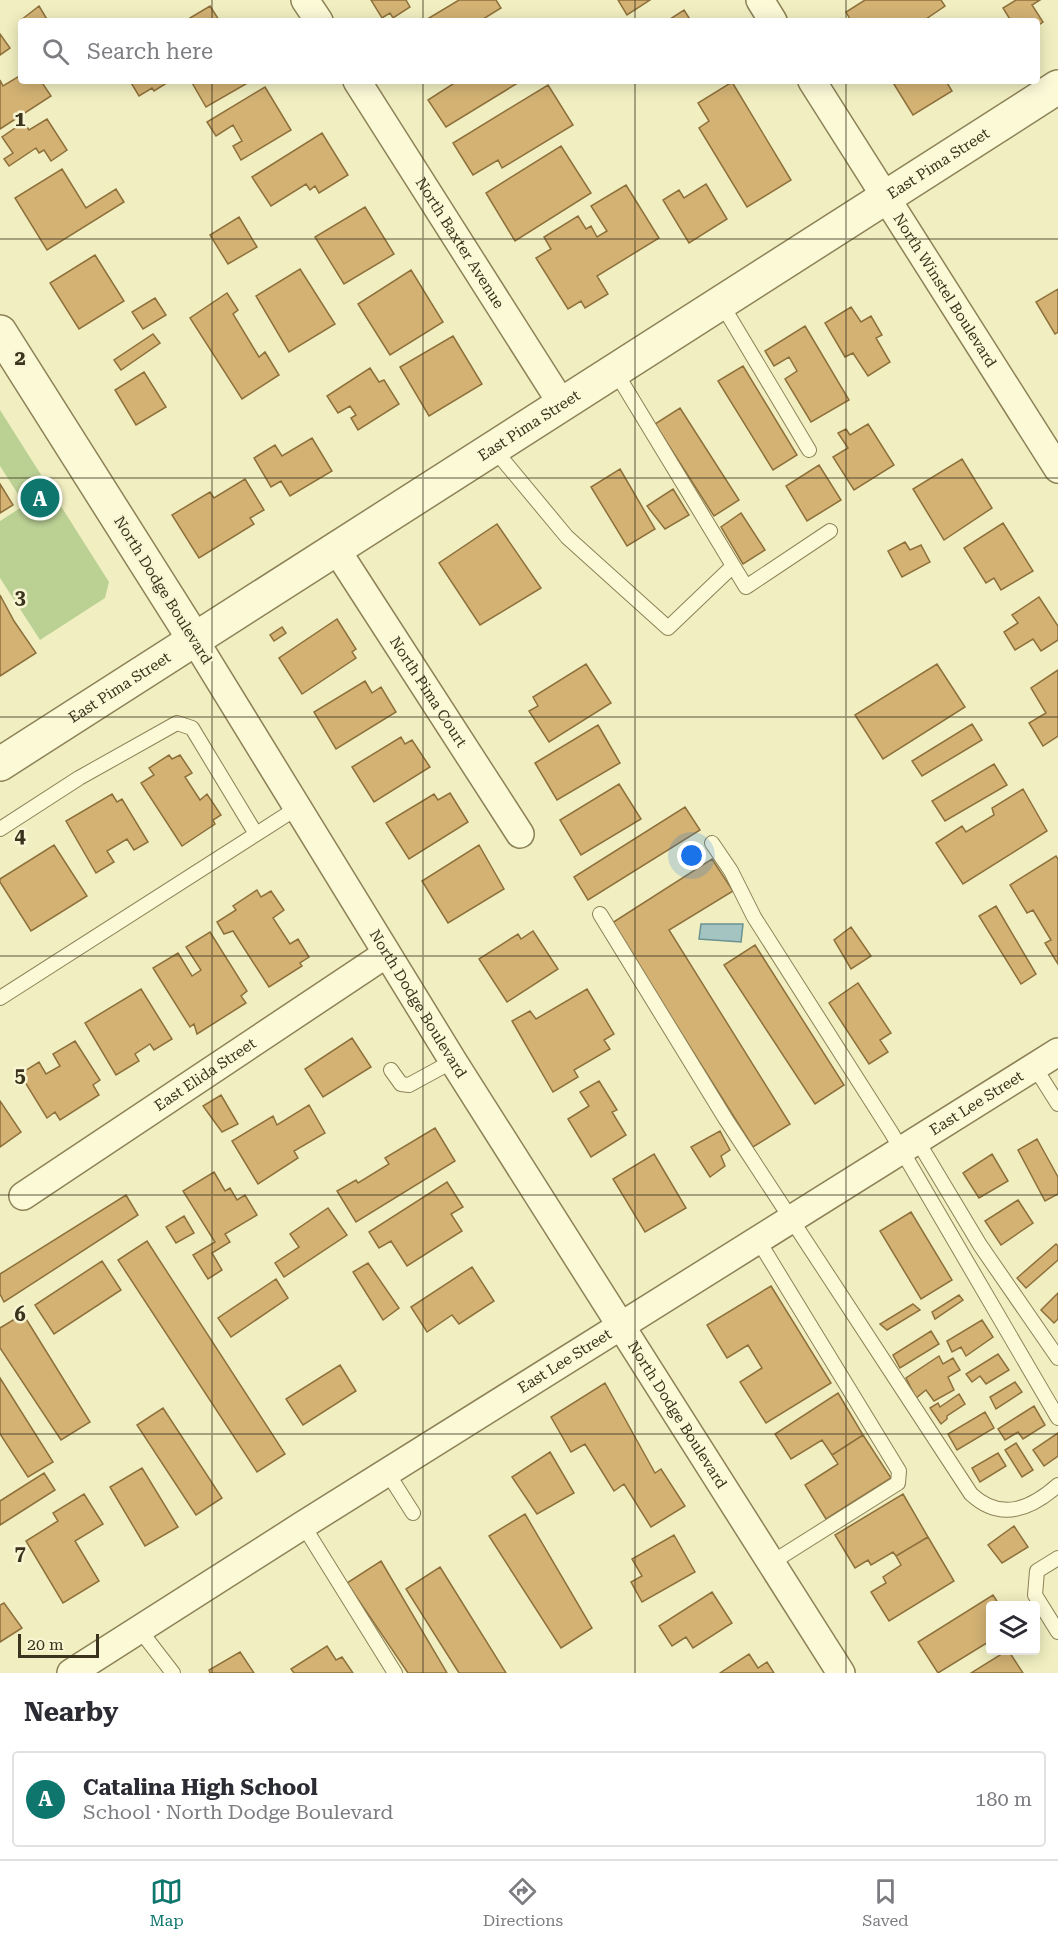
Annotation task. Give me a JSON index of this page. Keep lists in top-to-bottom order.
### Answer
{
  "streets": {
    "street": [
      "East Pima Street",
      "North Baxter Avenue",
      "North Winstel Boulevard",
      "North Dodge Boulevard",
      "North Pima Court",
      "East Elida Street",
      "East Lee Street"
    ]
  },
  "crossings": [
    ["East Pima Street", "North Baxter Avenue"],
    ["East Pima Street", "North Winstel Boulevard"],
    ["East Pima Street", "North Dodge Boulevard"],
    ["East Pima Street", "North Pima Court"],
    ["North Dodge Boulevard", "East Elida Street"],
    ["North Dodge Boulevard", "East Lee Street"]
  ],
  "scale_bar": "20 m",
  "page": {
    "search": "Search here",
    "pins": "A",
    "scale": "20 m",
    "heading": "Nearby",
    "list": [
      {
        "mark": "A",
        "name": "Catalina High School",
        "note": "School · North Dodge Boulevard",
        "value": "180 m"
      }
    ],
    "nav": ["Map", "Directions", "Saved"]
  },
  "grid": {
    "rows": [
      "1",
      "2",
      "3",
      "4",
      "5",
      "6",
      "7"
    ]
  }
}
